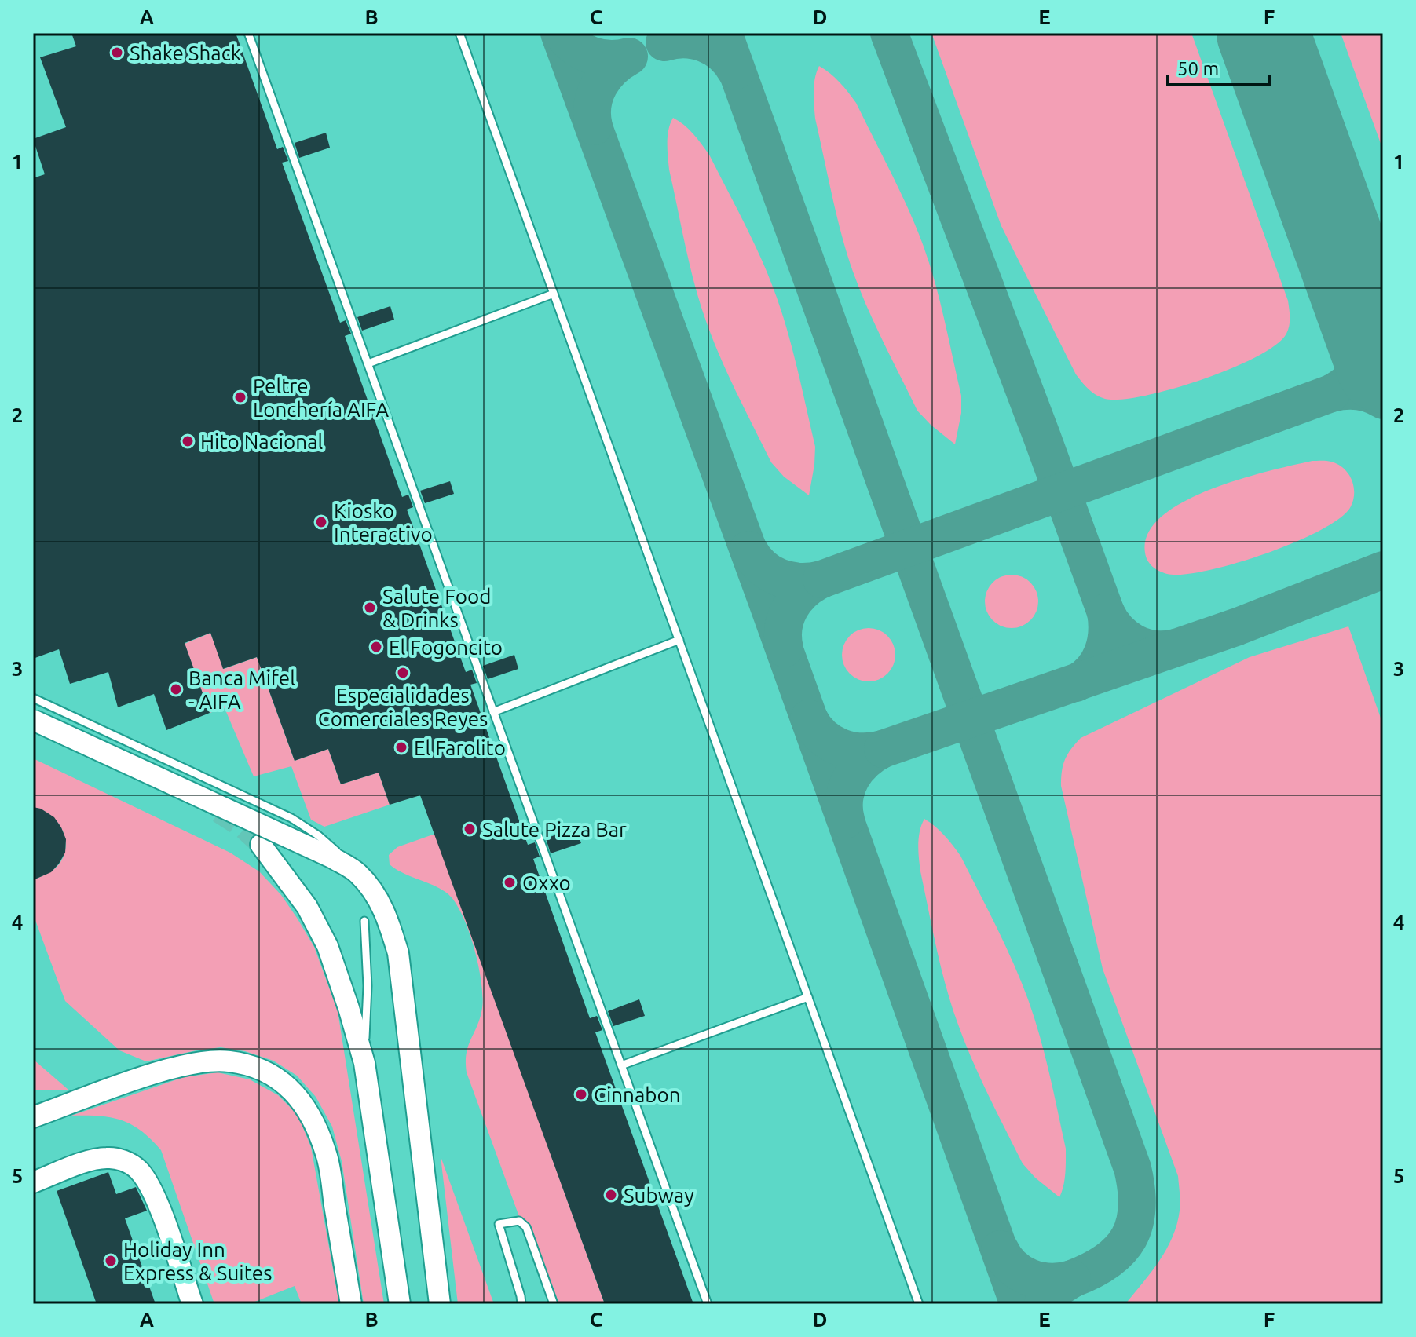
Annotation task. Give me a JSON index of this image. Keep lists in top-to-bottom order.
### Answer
{
  "places": [
    "Shake Shack",
    "Peltre Lonchería AIFA",
    "Hito Nacional",
    "Kiosko Interactivo",
    "Salute Food & Drinks",
    "El Fogoncito",
    "Especialidades Comerciales Reyes",
    "Banca Mifel - AIFA",
    "El Farolito",
    "Salute Pizza Bar",
    "Oxxo",
    "Cinnabon",
    "Subway",
    "Holiday Inn Express & Suites"
  ],
  "scale_bar": "50 m",
  "grid": {
    "columns": [
      "A",
      "B",
      "C",
      "D",
      "E",
      "F"
    ],
    "rows": [
      "1",
      "2",
      "3",
      "4",
      "5"
    ]
  }
}
